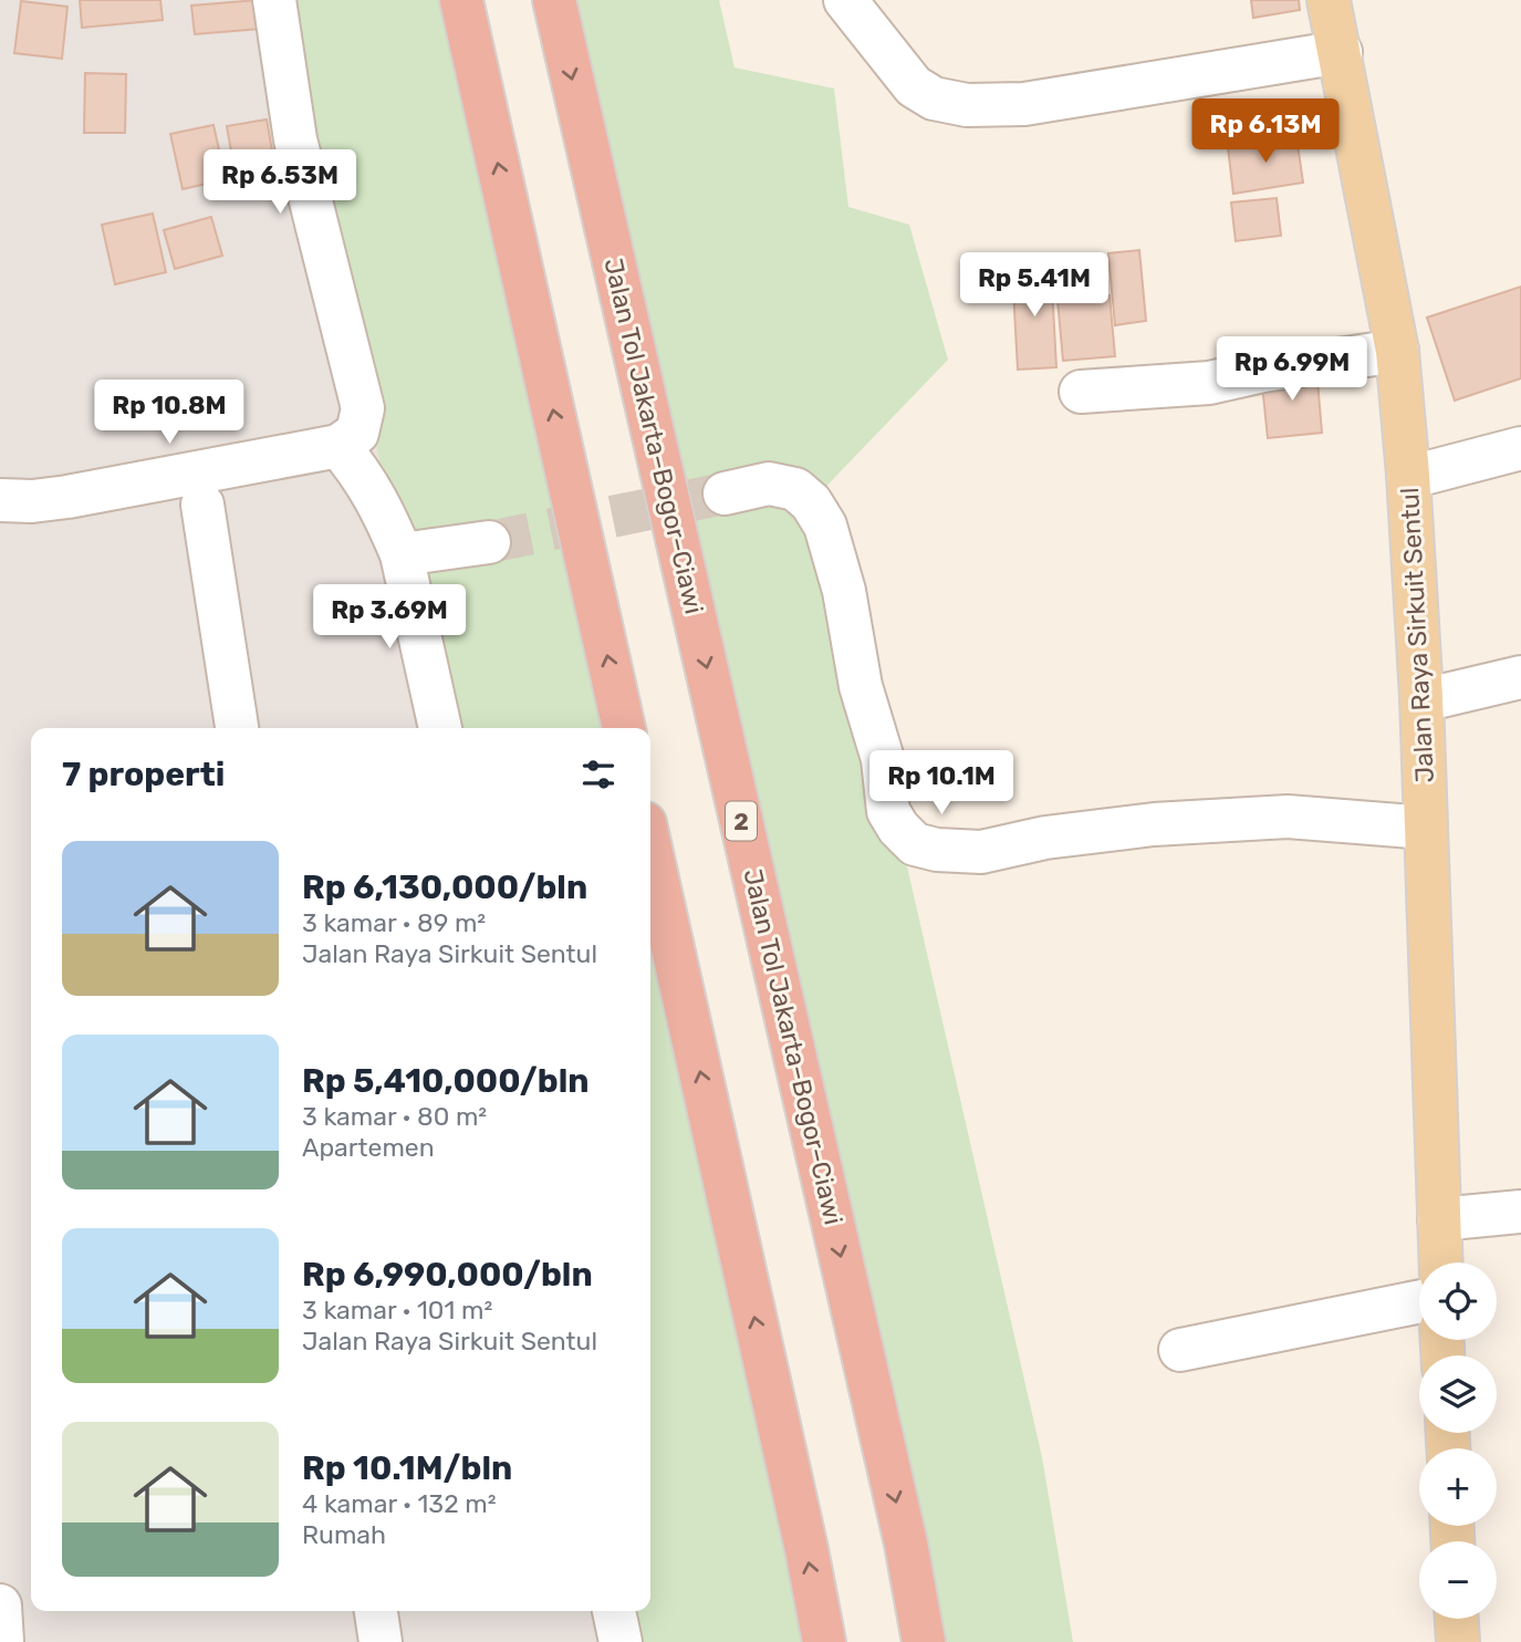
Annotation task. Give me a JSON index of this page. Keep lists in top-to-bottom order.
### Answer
{
  "streets": {
    "highway": ["Jalan Tol Jakarta–Bogor–Ciawi", "2"],
    "main road": ["Jalan Raya Sirkuit Sentul"]
  },
  "page": {
    "price": [
      "Rp 6.13M",
      "Rp 6.53M",
      "Rp 5.41M",
      "Rp 6.99M",
      "Rp 10.8M",
      "Rp 3.69M",
      "Rp 10.1M"
    ],
    "heading": "7 properti",
    "list": [
      {
        "name": "Rp 6,130,000/bln",
        "note": "3 kamar · 89 m² · Jalan Raya Sirkuit Sentul"
      },
      {
        "name": "Rp 5,410,000/bln",
        "note": "3 kamar · 80 m² · Apartemen"
      },
      {
        "name": "Rp 6,990,000/bln",
        "note": "3 kamar · 101 m² · Jalan Raya Sirkuit Sentul"
      },
      {
        "name": "Rp 10.1M/bln",
        "note": "4 kamar · 132 m² · Rumah"
      }
    ],
    "map_buttons": ["+", "−"]
  }
}
